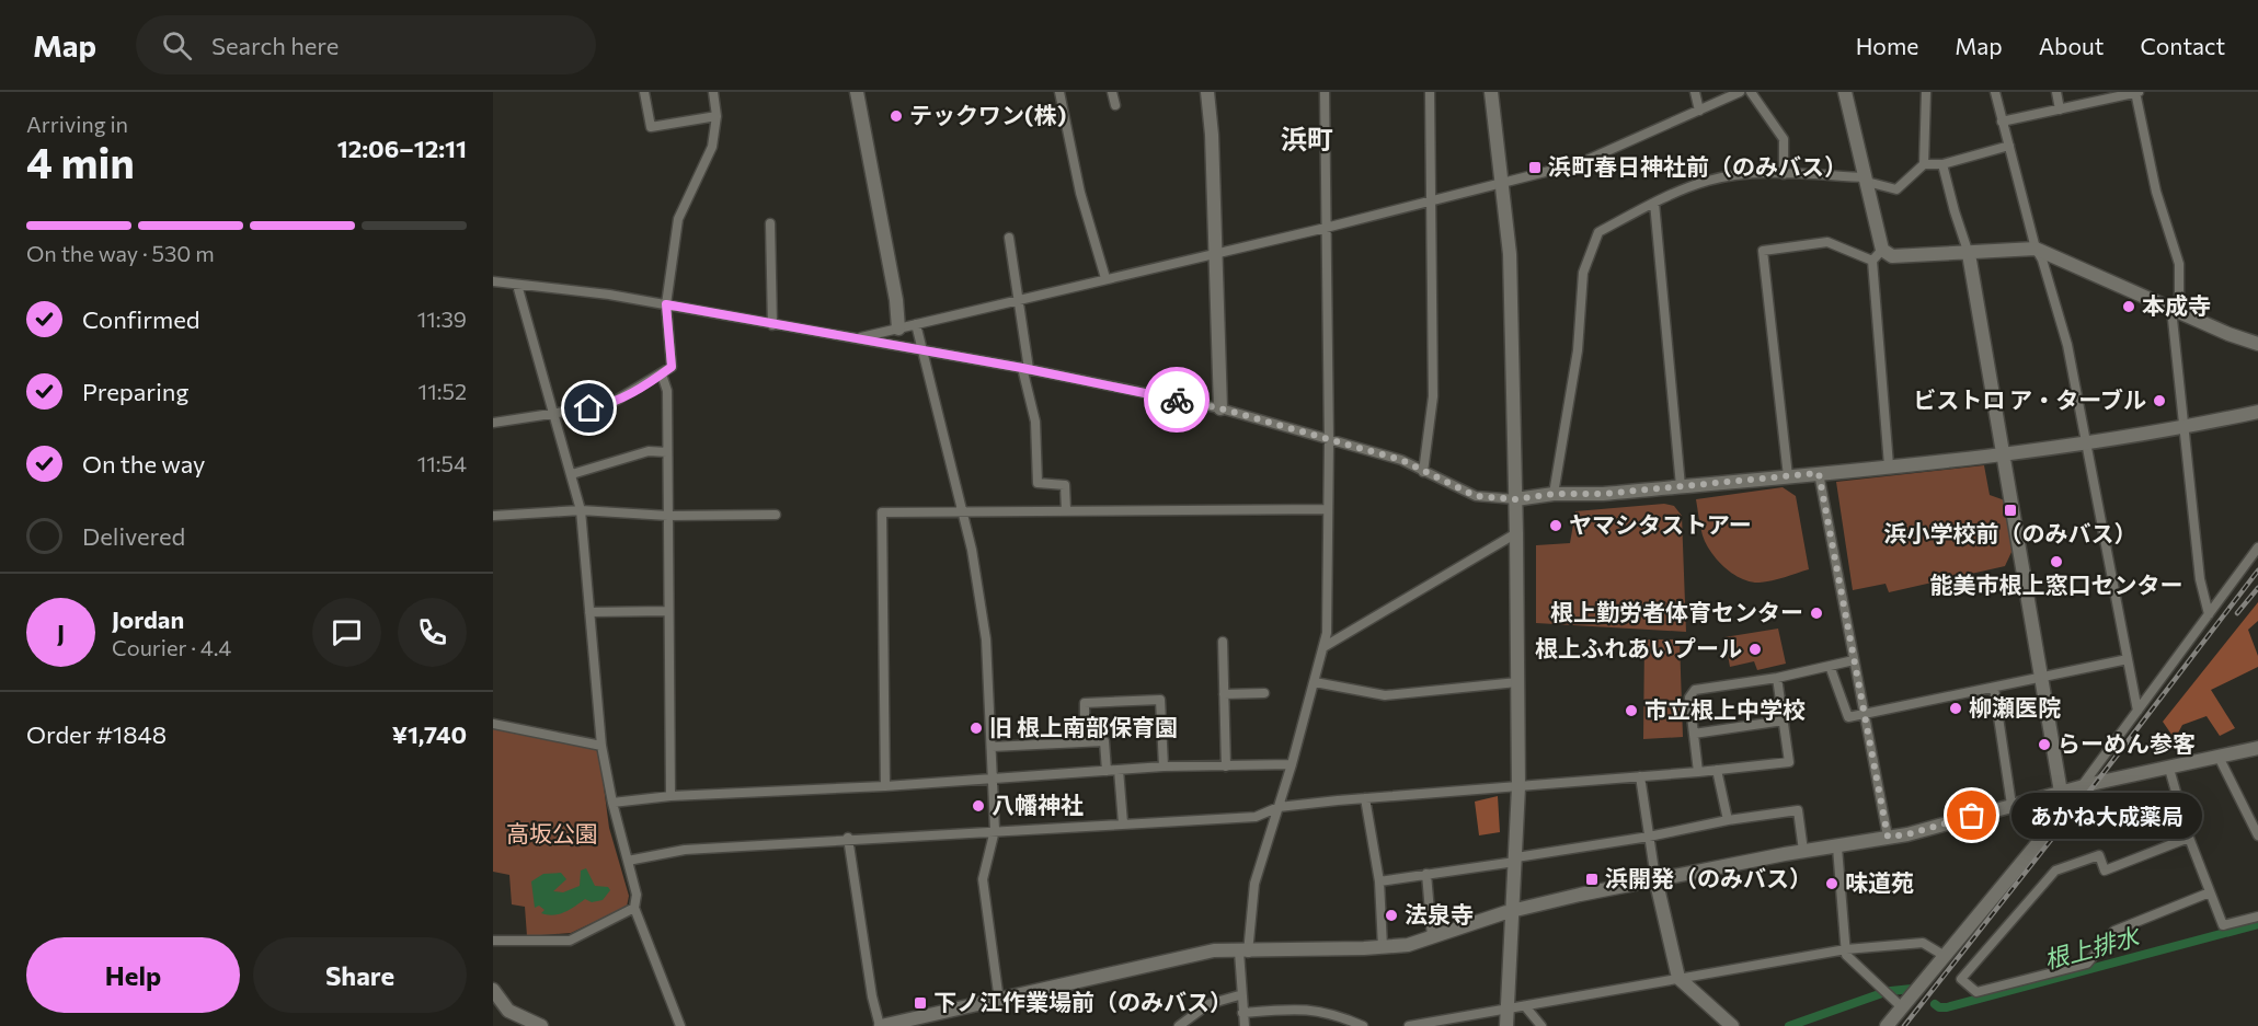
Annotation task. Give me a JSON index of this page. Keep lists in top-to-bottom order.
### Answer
{
  "districts": ["浜町"],
  "water": ["根上排水"],
  "parks": ["高坂公園"],
  "places": {
    "other": [
      "テックワン(株)",
      "本成寺",
      "ビストロ ア・ターブル",
      "ヤマシタストアー",
      "能美市根上窓口センター",
      "根上勤労者体育センター",
      "根上ふれあいプール",
      "柳瀬医院",
      "市立根上中学校",
      "旧 根上南部保育園",
      "らーめん参客",
      "八幡神社",
      "あかね大成薬局",
      "味道苑",
      "法泉寺"
    ],
    "transit": [
      "浜町春日神社前（のみバス）",
      "浜小学校前（のみバス）",
      "浜開発（のみバス）",
      "下ノ江作業場前（のみバス）"
    ]
  },
  "page": {
    "header": "Map",
    "search": "Search here",
    "nav": [
      "Home",
      "Map",
      "About",
      "Contact"
    ],
    "heading": ["4 min", "Arriving in", "12:06–12:11"],
    "panel": [
      "Jordan",
      "Courier · 4.4",
      "Order #1848",
      "¥1,740"
    ],
    "bar": "On the way · 530 m",
    "list": [
      ["Confirmed", "11:39"],
      ["Preparing", "11:52"],
      ["On the way", "11:54"],
      "Delivered"
    ],
    "round": "J",
    "bubble": "あかね大成薬局",
    "buttons": ["Help", "Share"]
  }
}
